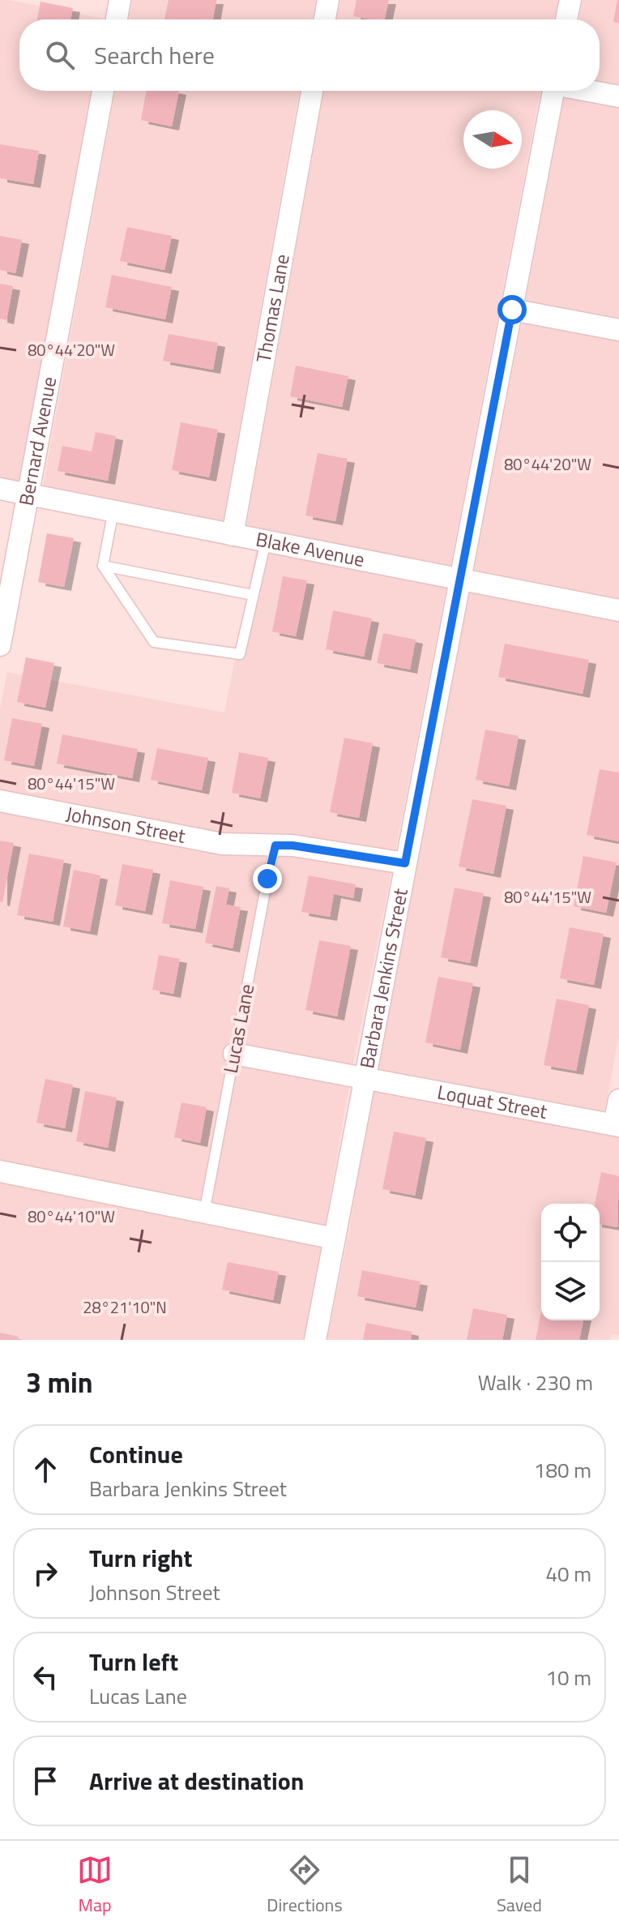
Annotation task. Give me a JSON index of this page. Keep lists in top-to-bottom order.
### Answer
{
  "streets": {
    "street": [
      "Thomas Lane",
      "Bernard Avenue",
      "Blake Avenue",
      "Johnson Street",
      "Barbara Jenkins Street",
      "Loquat Street"
    ],
    "lane": ["Lucas Lane"]
  },
  "crossings": [
    ["Thomas Lane", "Blake Avenue"],
    ["Bernard Avenue", "Blake Avenue"],
    ["Blake Avenue", "Barbara Jenkins Street"],
    ["Johnson Street", "Barbara Jenkins Street"],
    ["Johnson Street", "Lucas Lane"],
    ["Barbara Jenkins Street", "Loquat Street"],
    ["Lucas Lane", "Loquat Street"]
  ],
  "north": "right",
  "page": {
    "search": "Search here",
    "heading": ["3 min", "Walk · 230 m"],
    "list": [
      ["Continue", "Barbara Jenkins Street", "180 m"],
      ["Turn right", "Johnson Street", "40 m"],
      ["Turn left", "Lucas Lane", "10 m"],
      "Arrive at destination"
    ],
    "nav": ["Map", "Directions", "Saved"]
  },
  "coordinates": [
    "80°44'20\"W",
    "80°44'15\"W",
    "80°44'10\"W",
    "28°21'10\"N"
  ]
}
